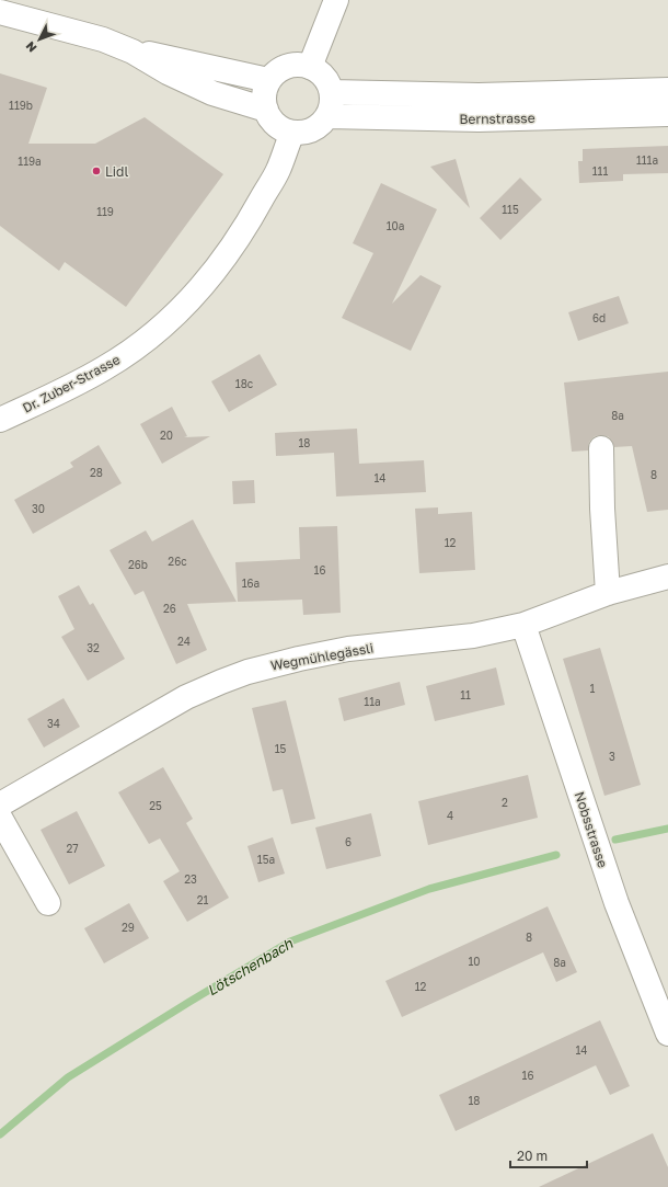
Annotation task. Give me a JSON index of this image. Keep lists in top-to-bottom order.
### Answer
{
  "streets": {
    "street": [
      "Bernstrasse",
      "Dr. Zuber-Strasse",
      "Wegmühlegässli",
      "Nobsstrasse"
    ]
  },
  "crossings": [
    ["Bernstrasse", "Dr. Zuber-Strasse"],
    ["Wegmühlegässli", "Nobsstrasse"]
  ],
  "water": ["Lötschenbach"],
  "places": ["Lidl"],
  "house_numbers": [
    "119b",
    "111a",
    "119a",
    "111",
    "115",
    "119",
    "10a",
    "6d",
    "18c",
    "8a",
    "20",
    "18",
    "28",
    "8",
    "14",
    "30",
    "12",
    "26c",
    "26b",
    "16",
    "16a",
    "26",
    "24",
    "32",
    "1",
    "11",
    "11a",
    "34",
    "15",
    "3",
    "2",
    "25",
    "4",
    "6",
    "27",
    "15a",
    "23",
    "21",
    "29",
    "8",
    "10",
    "8a",
    "12",
    "14",
    "16",
    "18"
  ],
  "scale_bar": "20 m",
  "north": "bottom left"
}
